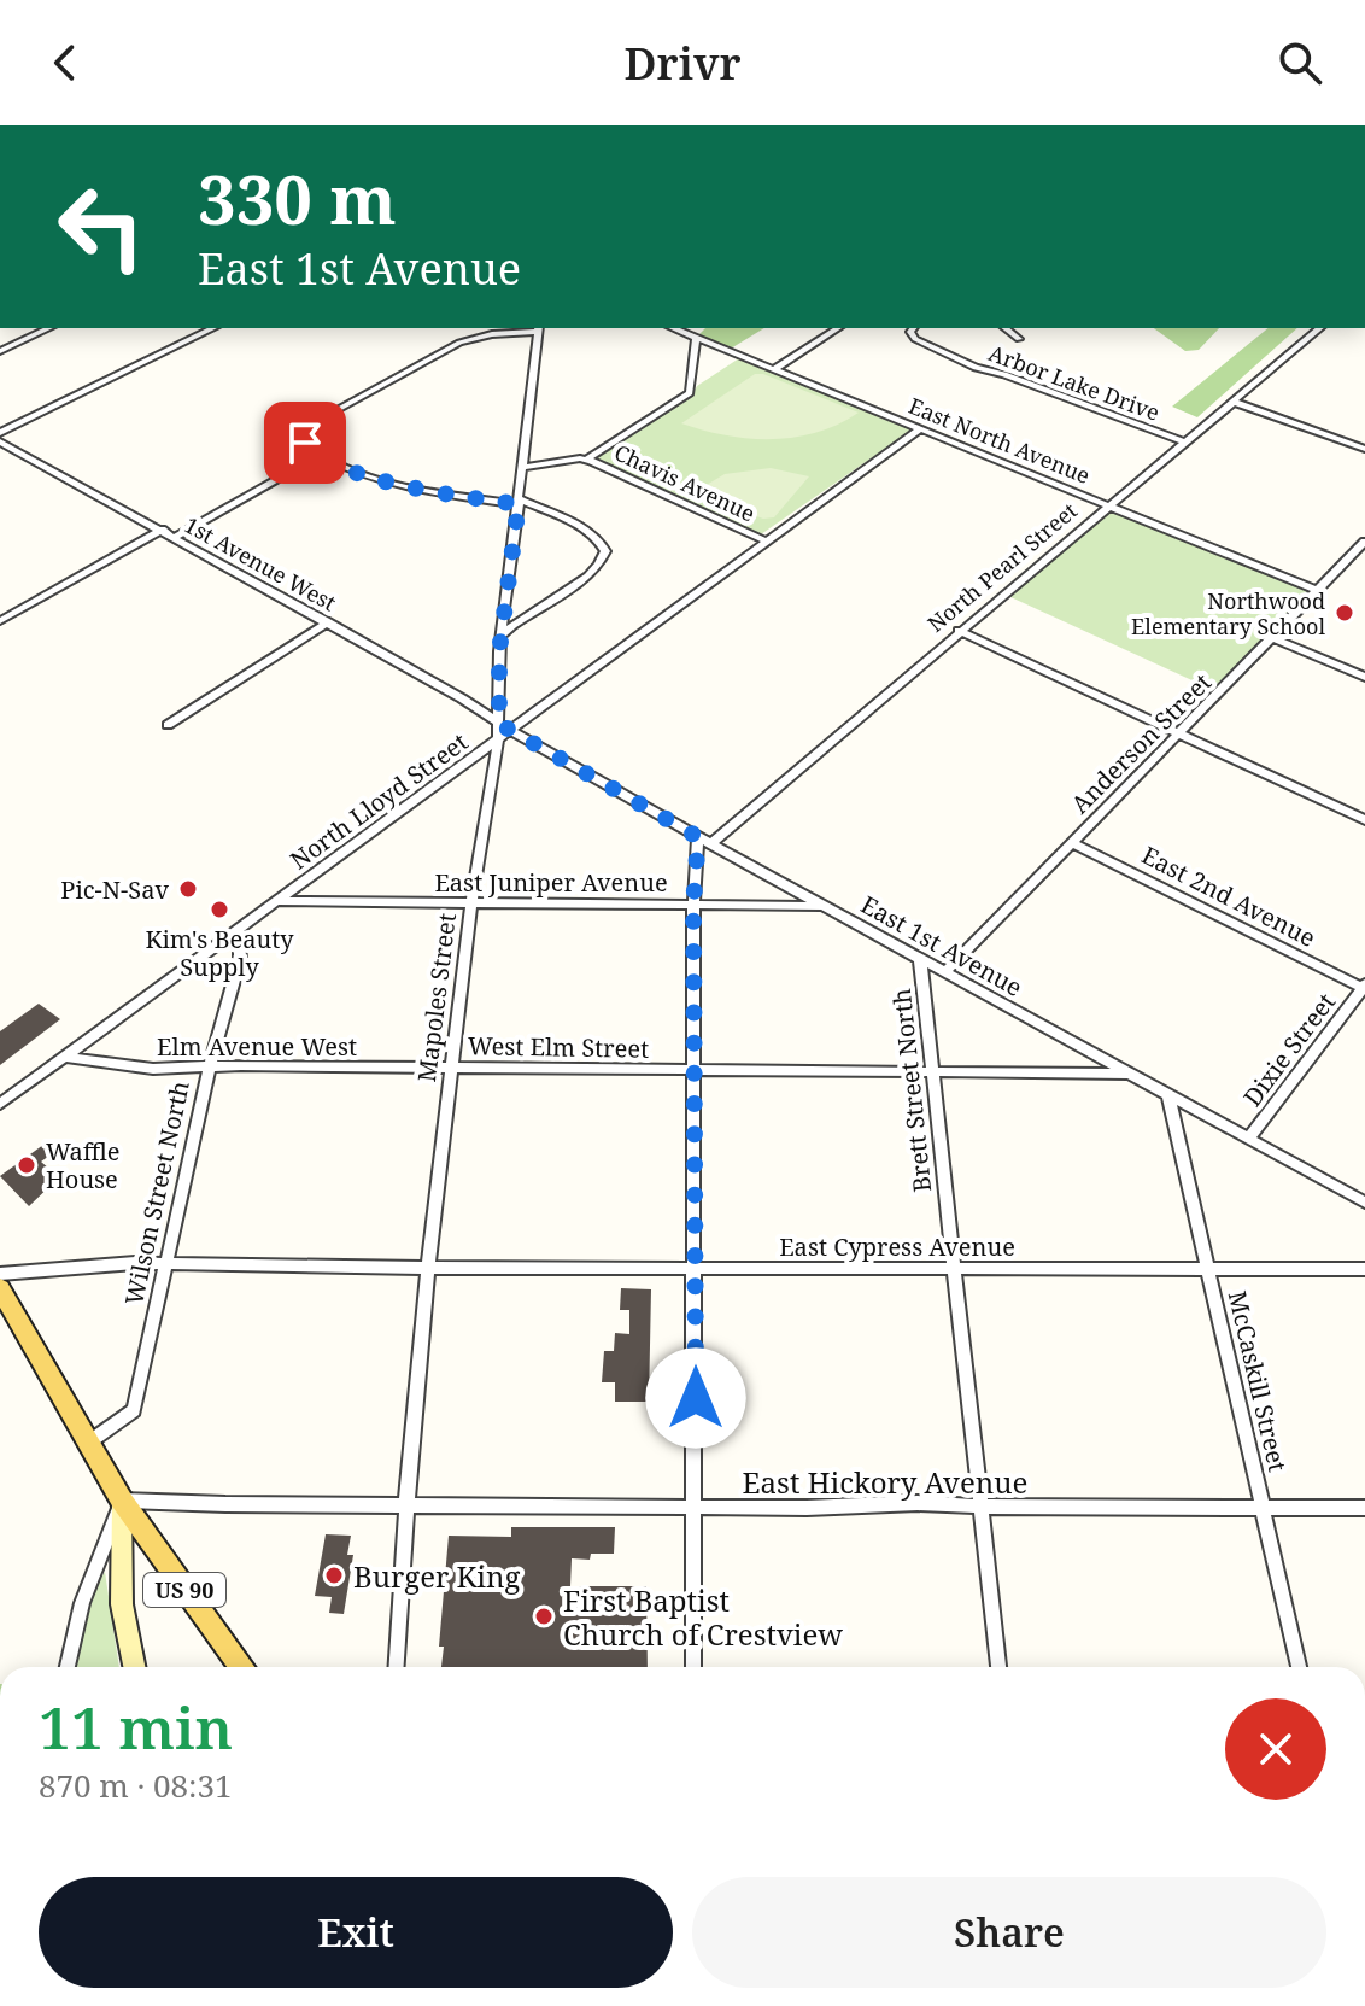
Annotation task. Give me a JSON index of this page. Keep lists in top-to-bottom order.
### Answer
{
  "streets": {
    "main road": ["US 90"],
    "street": [
      "Arbor Lake Drive",
      "East North Avenue",
      "Chavis Avenue",
      "1st Avenue West",
      "North Pearl Street",
      "Anderson Street",
      "North Lloyd Street",
      "East Juniper Avenue",
      "East 2nd Avenue",
      "East 1st Avenue",
      "Mapoles Street",
      "Elm Avenue West",
      "West Elm Street",
      "Dixie Street",
      "Brett Street North",
      "Wilson Street North",
      "East Cypress Avenue",
      "McCaskill Street",
      "East Hickory Avenue"
    ]
  },
  "crossings": [
    ["Arbor Lake Drive", "North Pearl Street"],
    ["East North Avenue", "North Pearl Street"],
    ["East North Avenue", "Anderson Street"],
    ["1st Avenue West", "East 1st Avenue"],
    ["1st Avenue West", "Mapoles Street"],
    ["North Pearl Street", "East 1st Avenue"],
    ["Anderson Street", "East 2nd Avenue"],
    ["Anderson Street", "East 1st Avenue"],
    ["North Lloyd Street", "East Juniper Avenue"],
    ["North Lloyd Street", "Mapoles Street"],
    ["North Lloyd Street", "Elm Avenue West"],
    ["North Lloyd Street", "Wilson Street North"],
    ["East Juniper Avenue", "East 1st Avenue"],
    ["East Juniper Avenue", "Mapoles Street"],
    ["East 2nd Avenue", "Dixie Street"],
    ["East 1st Avenue", "Mapoles Street"],
    ["East 1st Avenue", "West Elm Street"],
    ["East 1st Avenue", "Dixie Street"],
    ["East 1st Avenue", "Brett Street North"],
    ["East 1st Avenue", "McCaskill Street"],
    ["Mapoles Street", "Elm Avenue West"],
    ["Mapoles Street", "West Elm Street"],
    ["Mapoles Street", "East Cypress Avenue"],
    ["Mapoles Street", "East Hickory Avenue"],
    ["Elm Avenue West", "West Elm Street"],
    ["Elm Avenue West", "Wilson Street North"],
    ["West Elm Street", "Brett Street North"],
    ["Brett Street North", "East Cypress Avenue"],
    ["Brett Street North", "East Hickory Avenue"],
    ["Wilson Street North", "East Cypress Avenue"],
    ["Wilson Street North", "US 90"],
    ["East Cypress Avenue", "McCaskill Street"],
    ["McCaskill Street", "East Hickory Avenue"],
    ["East Hickory Avenue", "US 90"]
  ],
  "places": [
    "Northwood Elementary School",
    "Pic-N-Sav",
    "Kim's Beauty Supply",
    "Waffle House",
    "Burger King",
    "First Baptist Church of Crestview"
  ],
  "page": {
    "header": "Drivr",
    "turn": ["330 m", "East 1st Avenue"],
    "heading": ["11 min", "870 m · 08:31"],
    "buttons": ["Exit", "Share"]
  }
}
